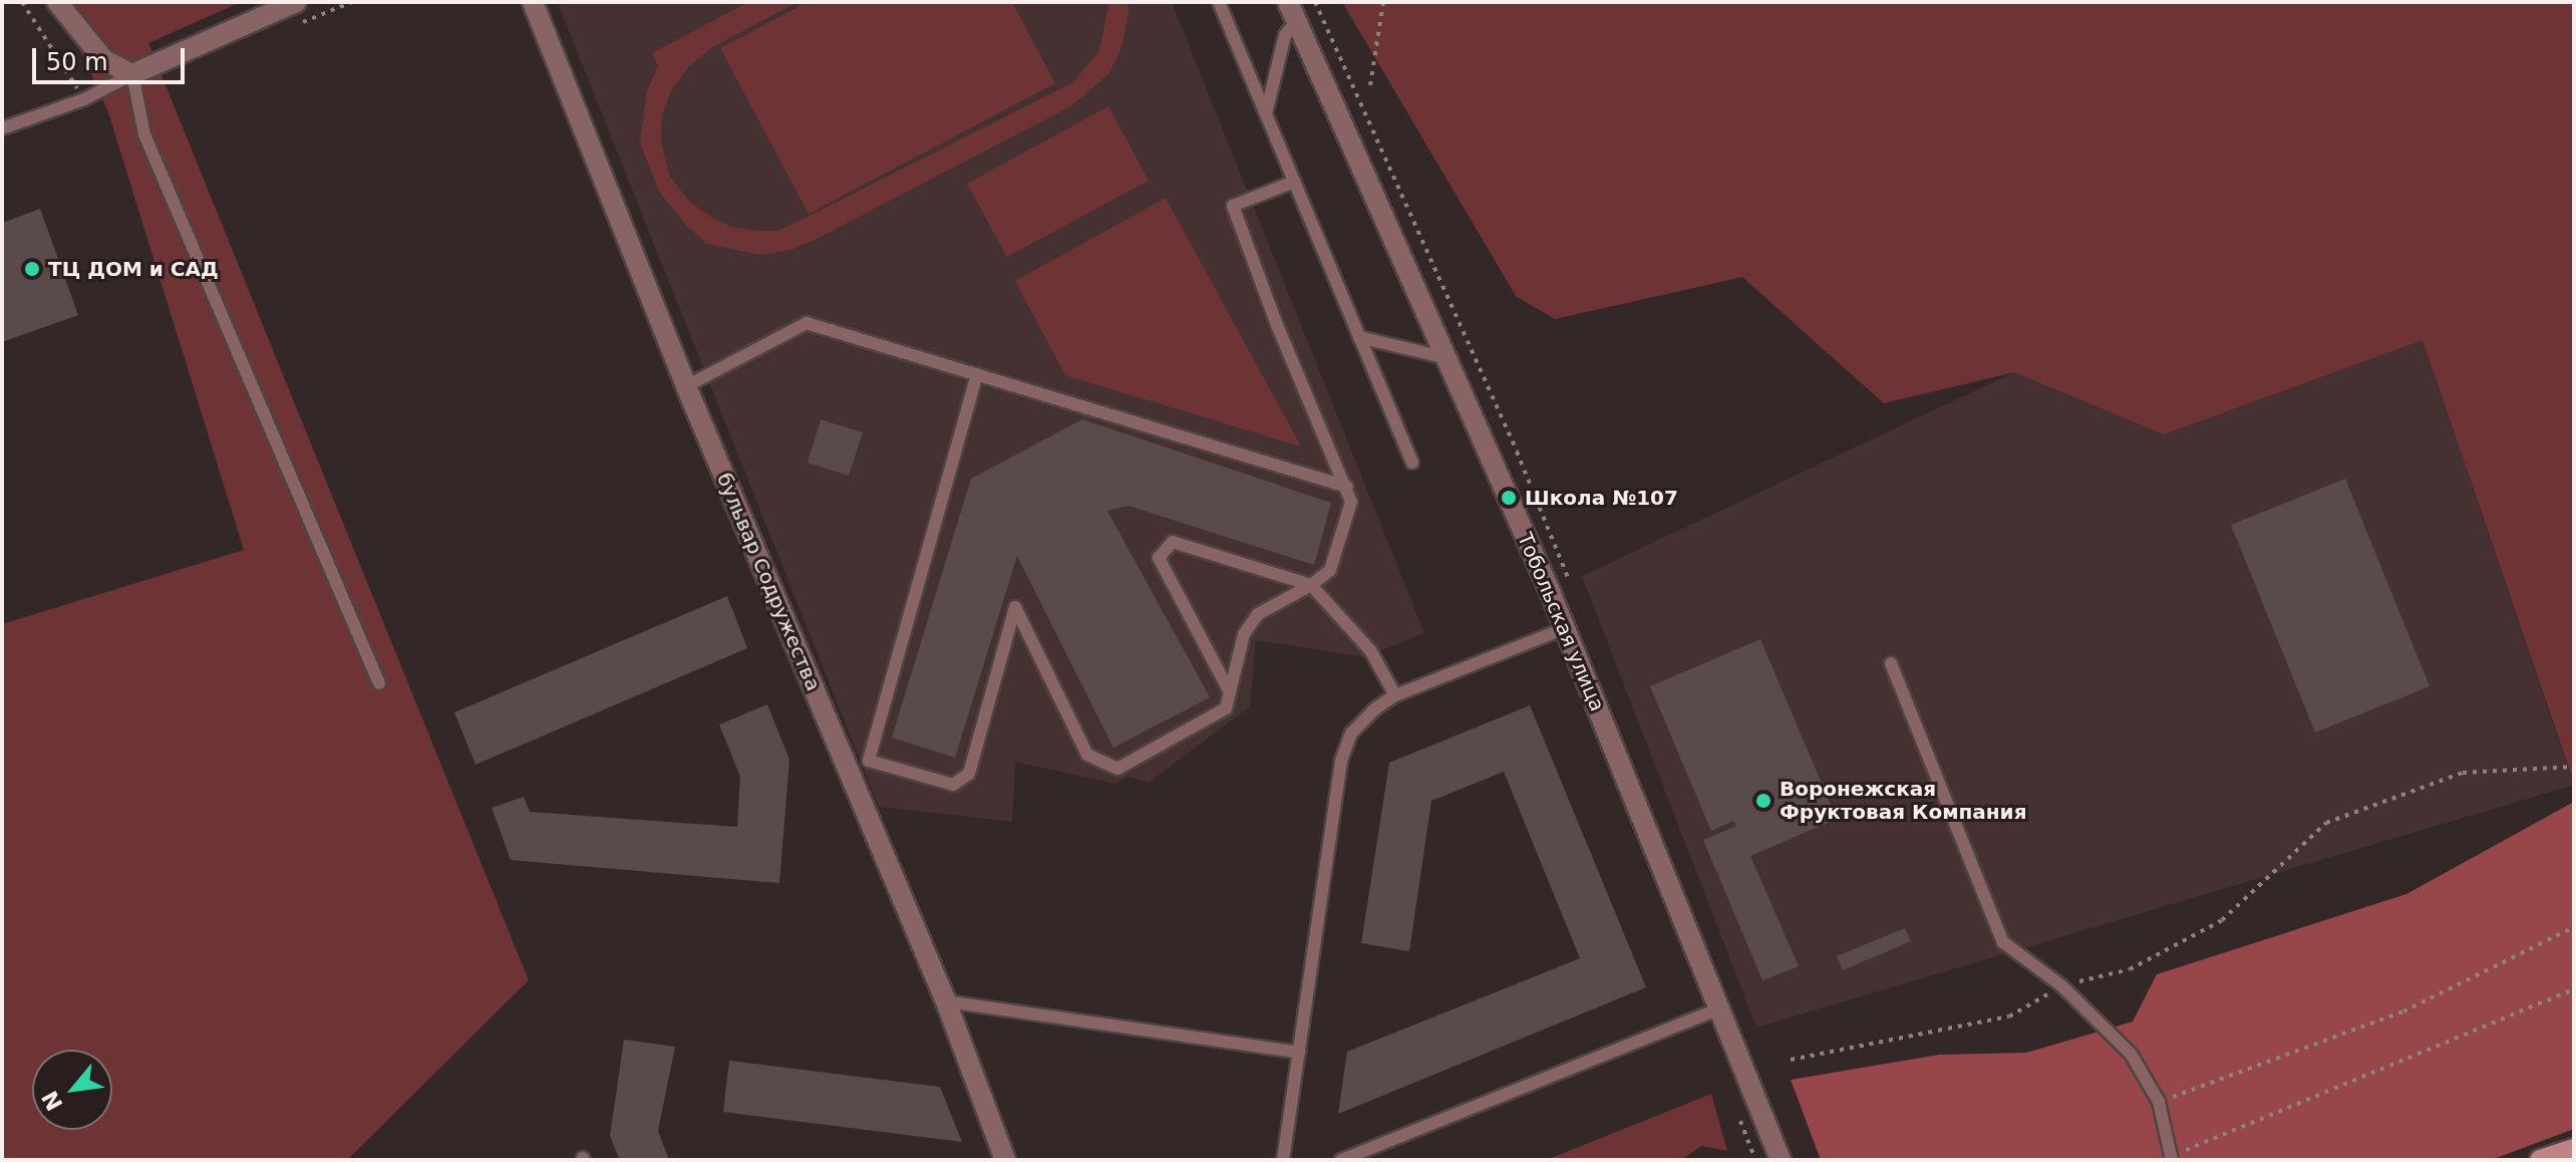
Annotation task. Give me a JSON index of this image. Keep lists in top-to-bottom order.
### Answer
{
  "streets": {
    "street": ["бульвар Содружества", "Тобольская улица"]
  },
  "places": ["ТЦ ДОМ и САД", "Школа №107", "Воронежская Фруктовая Компания"],
  "scale_bar": "50 m",
  "north": "bottom left"
}
